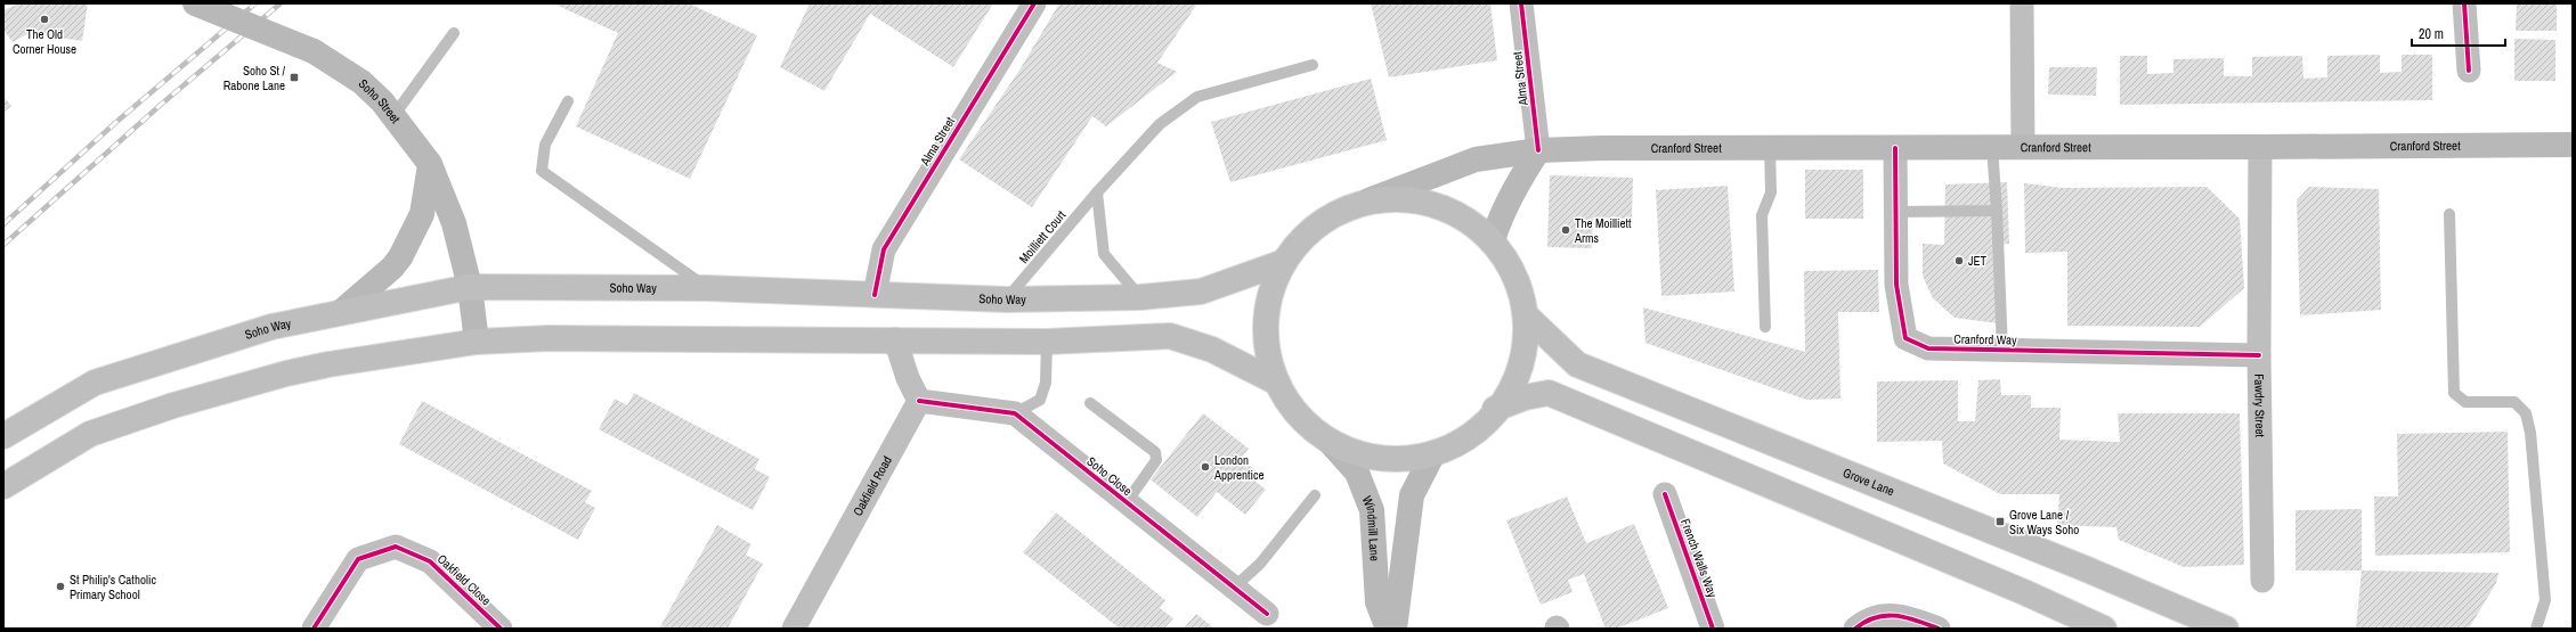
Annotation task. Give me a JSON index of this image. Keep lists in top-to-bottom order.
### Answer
{
  "streets": {
    "main road": [
      "Soho Street",
      "Cranford Street",
      "Soho Way",
      "Grove Lane",
      "Windmill Lane"
    ],
    "street": [
      "Alma Street",
      "Cranford Way",
      "Fawdry Street",
      "Soho Close",
      "Oakfield Road",
      "French Walls Way",
      "Oakfield Close"
    ],
    "lane": ["Moilliett Court"]
  },
  "crossings": [
    ["Alma Street", "Cranford Street"],
    ["Alma Street", "Soho Way"],
    ["Soho Street", "Soho Way"],
    ["Cranford Street", "Cranford Way"],
    ["Cranford Street", "Fawdry Street"],
    ["Moilliett Court", "Soho Way"],
    ["Cranford Way", "Fawdry Street"]
  ],
  "places": {
    "other": [
      "The Old Corner House",
      "The Moilliett Arms",
      "JET",
      "London Apprentice",
      "St Philip's Catholic Primary School"
    ],
    "transit": ["Soho St / Rabone Lane", "Grove Lane / Six Ways Soho"]
  },
  "scale_bar": "20 m"
}
